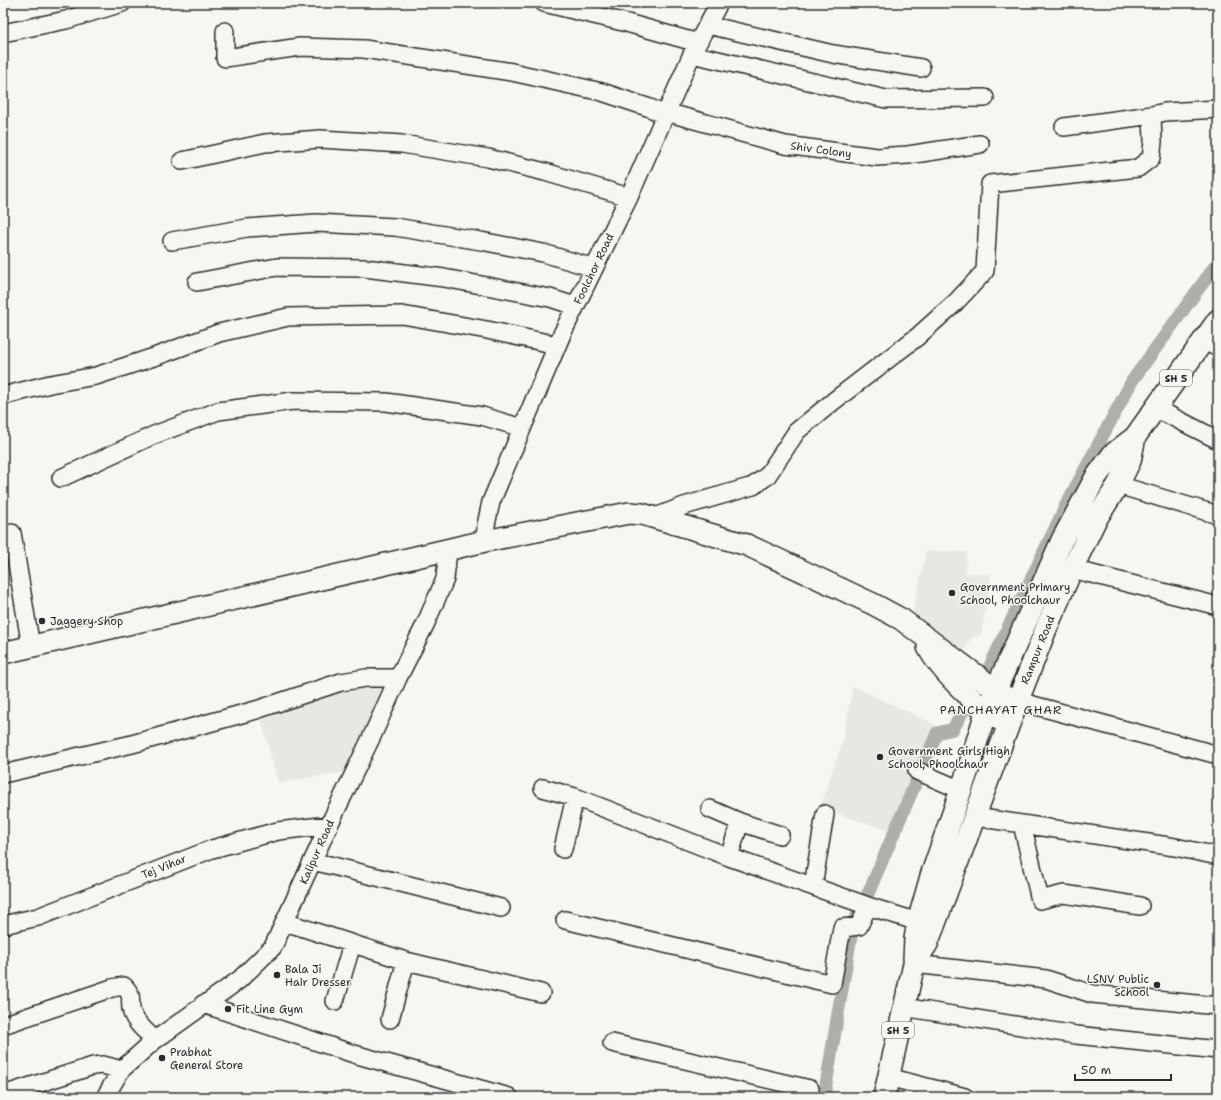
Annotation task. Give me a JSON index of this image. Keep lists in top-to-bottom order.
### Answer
{
  "streets": {
    "main road": ["SH 5", "Rampur Road"],
    "street": [
      "Shiv Colony",
      "Foolchor Road",
      "Kalipur Road",
      "Tej Vihar"
    ]
  },
  "crossings": [
    ["Shiv Colony", "Foolchor Road"],
    ["Kalipur Road", "Tej Vihar"]
  ],
  "districts": ["PANCHAYAT GHAR"],
  "places": [
    "Government Primary School, Phoolchaur",
    "Jaggery Shop",
    "Government Girls High School, Phoolchaur",
    "Bala Ji Hair Dresser",
    "LSNV Public School",
    "Fit Line Gym",
    "Prabhat General Store"
  ],
  "scale_bar": "50 m"
}
